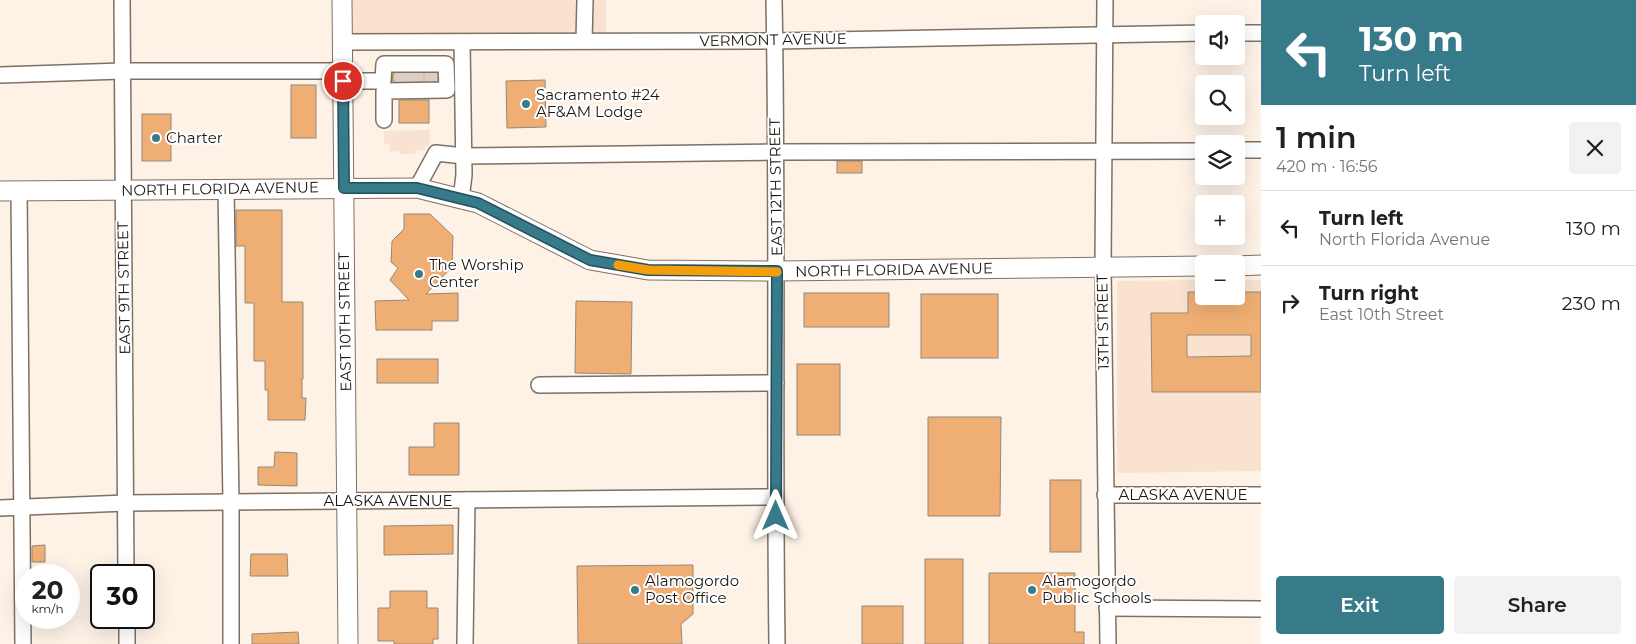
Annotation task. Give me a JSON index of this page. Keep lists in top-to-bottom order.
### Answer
{
  "streets": {
    "main road": ["NORTH FLORIDA AVENUE", "EAST 10TH STREET"],
    "street": [
      "VERMONT AVENUE",
      "EAST 12TH STREET",
      "EAST 9TH STREET",
      "13TH STREET",
      "ALASKA AVENUE"
    ]
  },
  "crossings": [
    ["VERMONT AVENUE", "EAST 12TH STREET"],
    ["VERMONT AVENUE", "EAST 10TH STREET"],
    ["VERMONT AVENUE", "13TH STREET"],
    ["EAST 12TH STREET", "NORTH FLORIDA AVENUE"],
    ["EAST 12TH STREET", "ALASKA AVENUE"],
    ["NORTH FLORIDA AVENUE", "EAST 9TH STREET"],
    ["NORTH FLORIDA AVENUE", "EAST 10TH STREET"],
    ["NORTH FLORIDA AVENUE", "13TH STREET"],
    ["EAST 9TH STREET", "ALASKA AVENUE"],
    ["EAST 10TH STREET", "ALASKA AVENUE"],
    ["13TH STREET", "ALASKA AVENUE"]
  ],
  "places": [
    "Sacramento #24 AF&AM Lodge",
    "Charter",
    "The Worship Center",
    "Alamogordo Post Office",
    "Alamogordo Public Schools"
  ],
  "page": {
    "turn": ["130 m", "Turn left"],
    "map_buttons": ["+", "−"],
    "heading": ["1 min", "420 m · 16:56"],
    "list": [
      {
        "name": "Turn left",
        "note": "North Florida Avenue",
        "value": "130 m"
      },
      {
        "name": "Turn right",
        "note": "East 10th Street",
        "value": "230 m"
      }
    ],
    "speed": "20 km/h",
    "limit": "30",
    "buttons": ["Exit", "Share"]
  }
}
